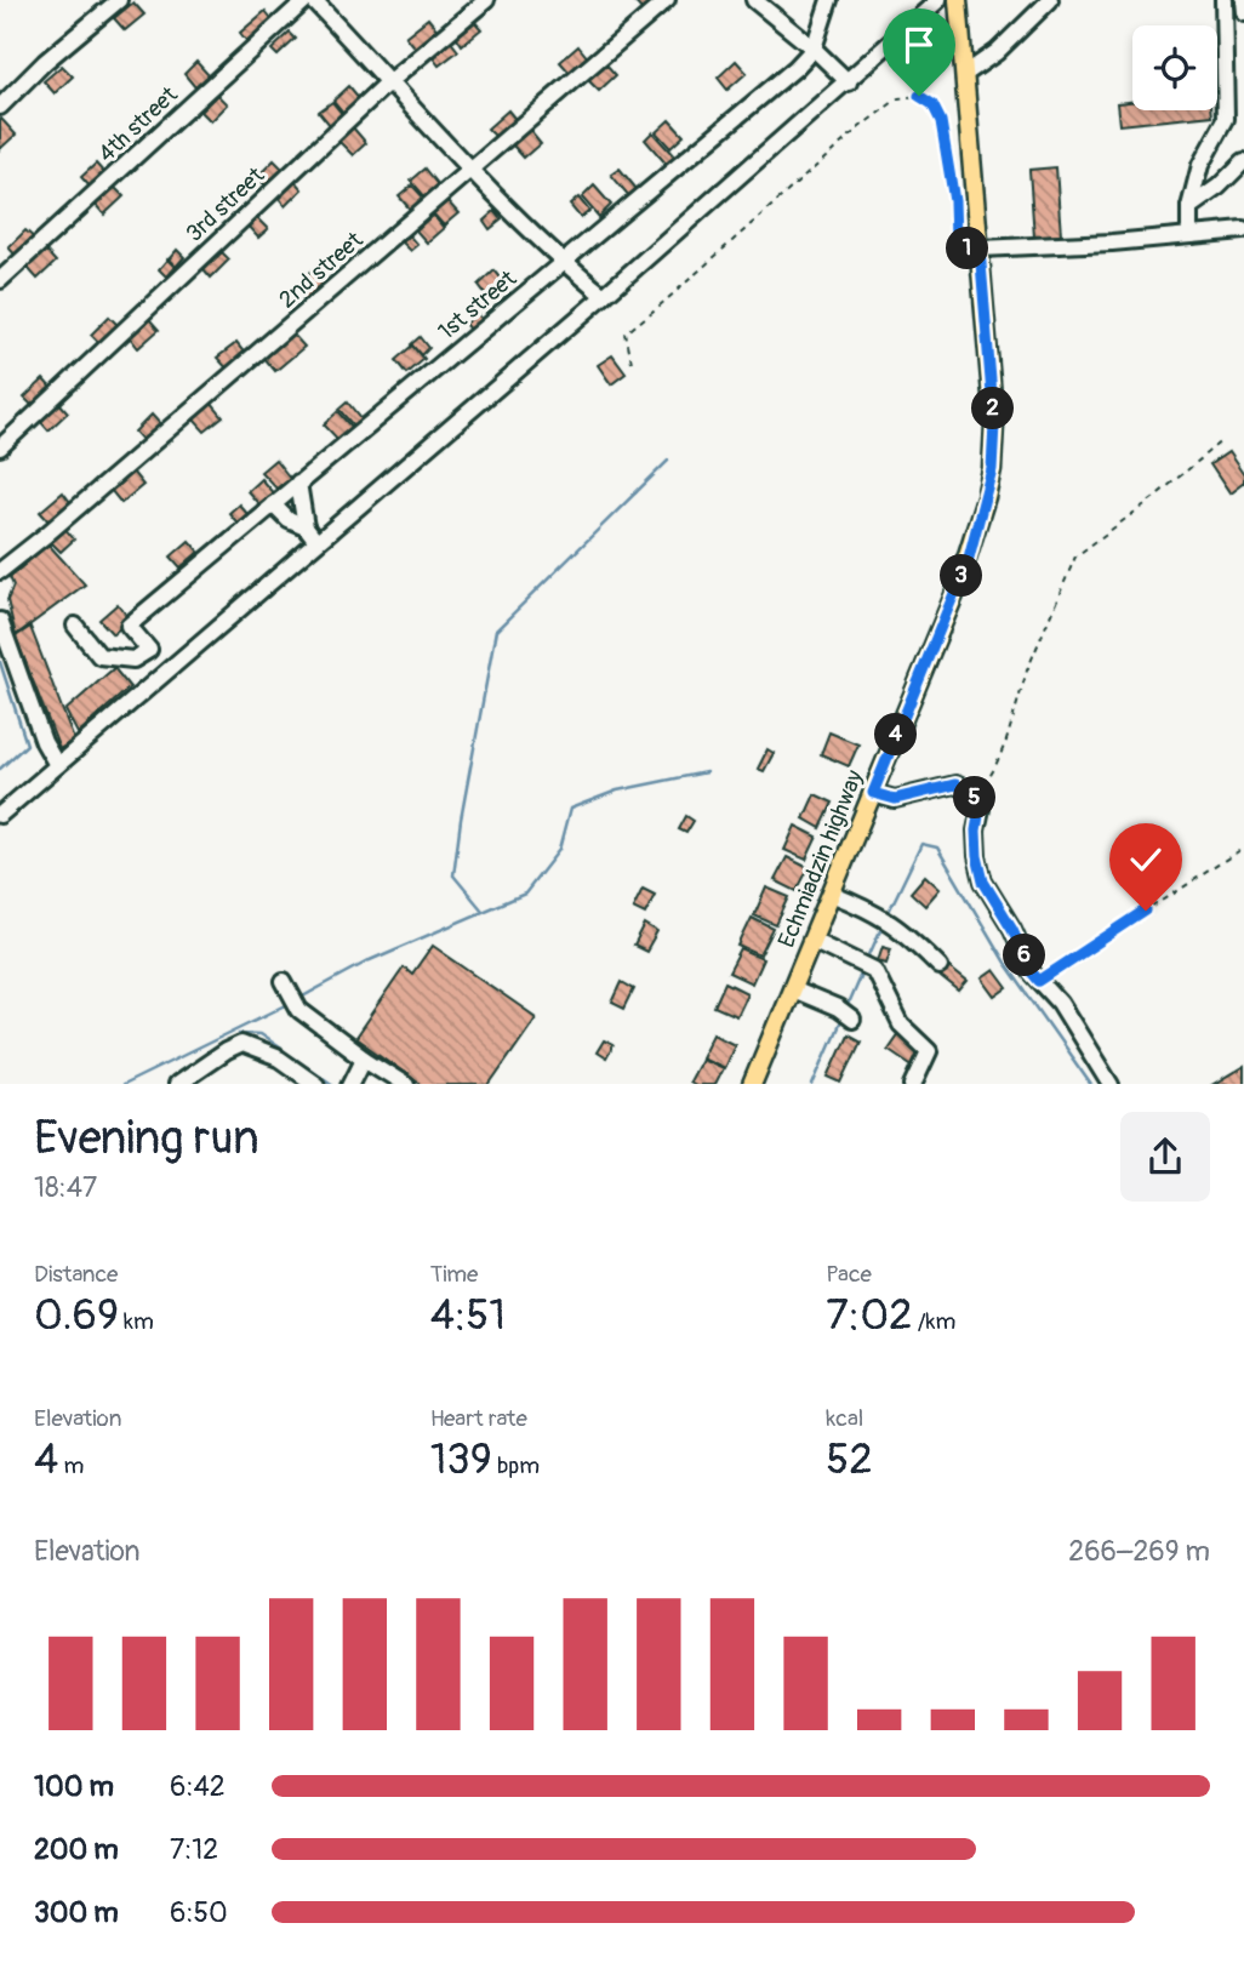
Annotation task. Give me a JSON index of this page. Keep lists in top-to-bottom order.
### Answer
{
  "streets": {
    "main road": ["Echmiadzin highway"],
    "street": [
      "4th street",
      "3rd street",
      "2nd street",
      "1st street"
    ]
  },
  "page": {
    "pins": [
      "1",
      "2",
      "3",
      "4",
      "5",
      "6"
    ],
    "heading": ["Evening run", "18:47"],
    "stats": [
      ["Distance", "0.69 km"],
      ["Time", "4:51"],
      ["Pace", "7:02 /km"],
      ["Elevation", "4 m"],
      ["Heart rate", "139 bpm"],
      ["kcal", "52"]
    ],
    "chart": ["Elevation", "266–269 m"],
    "list": [
      {
        "name": "100 m",
        "note": "6:42"
      },
      {
        "name": "200 m",
        "note": "7:12"
      },
      {
        "name": "300 m",
        "note": "6:50"
      }
    ]
  }
}
